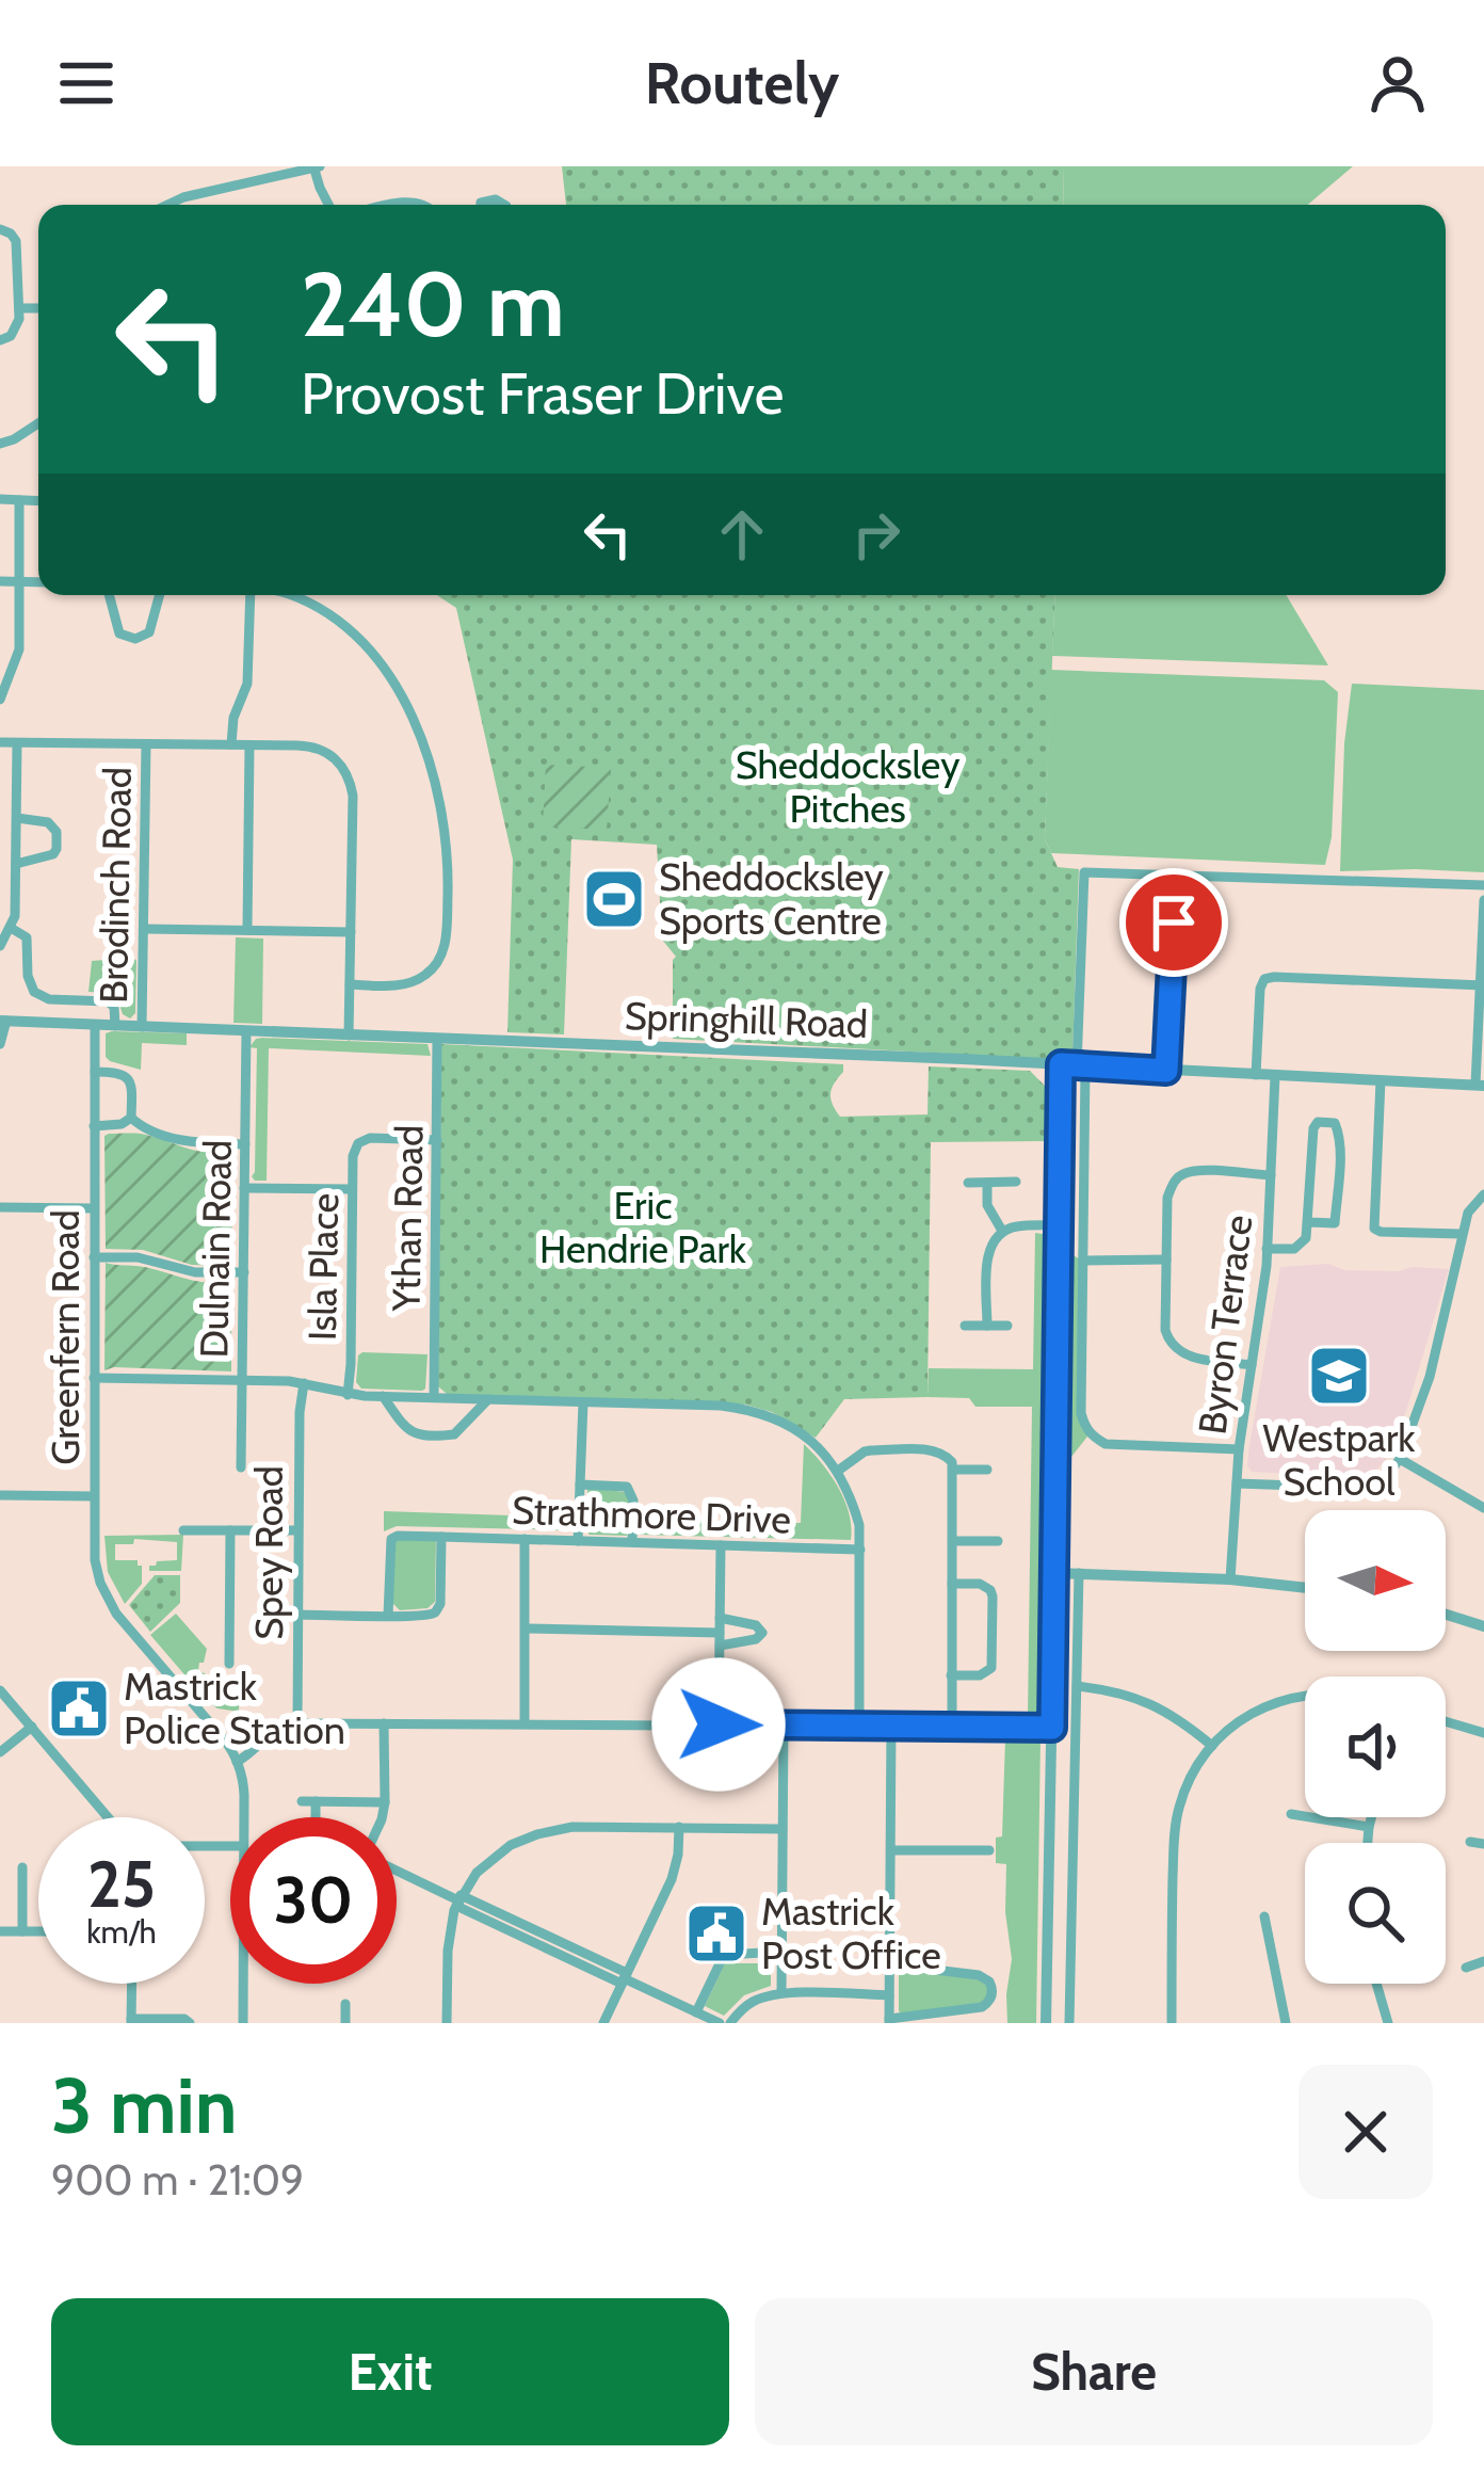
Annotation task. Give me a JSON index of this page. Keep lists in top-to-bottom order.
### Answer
{
  "streets": {
    "street": [
      "Brodinch Road",
      "Springhill Road",
      "Ythan Road",
      "Dulnain Road",
      "Isla Place",
      "Byron Terrace",
      "Greenfern Road",
      "Strathmore Drive",
      "Spey Road"
    ]
  },
  "crossings": [
    ["Brodinch Road", "Springhill Road"],
    ["Springhill Road", "Ythan Road"],
    ["Springhill Road", "Dulnain Road"],
    ["Springhill Road", "Byron Terrace"],
    ["Springhill Road", "Greenfern Road"],
    ["Ythan Road", "Isla Place"]
  ],
  "parks": ["Sheddocksley Pitches", "Eric Hendrie Park"],
  "places": {
    "sports": ["Sheddocksley Sports Centre"],
    "school or university": ["Westpark School"],
    "public building": ["Mastrick Police Station", "Mastrick Post Office"]
  },
  "north": "right",
  "page": {
    "header": "Routely",
    "turn": ["240 m", "Provost Fraser Drive"],
    "speed": "25 km/h",
    "limit": "30",
    "heading": ["3 min", "900 m · 21:09"],
    "buttons": ["Exit", "Share"]
  }
}
